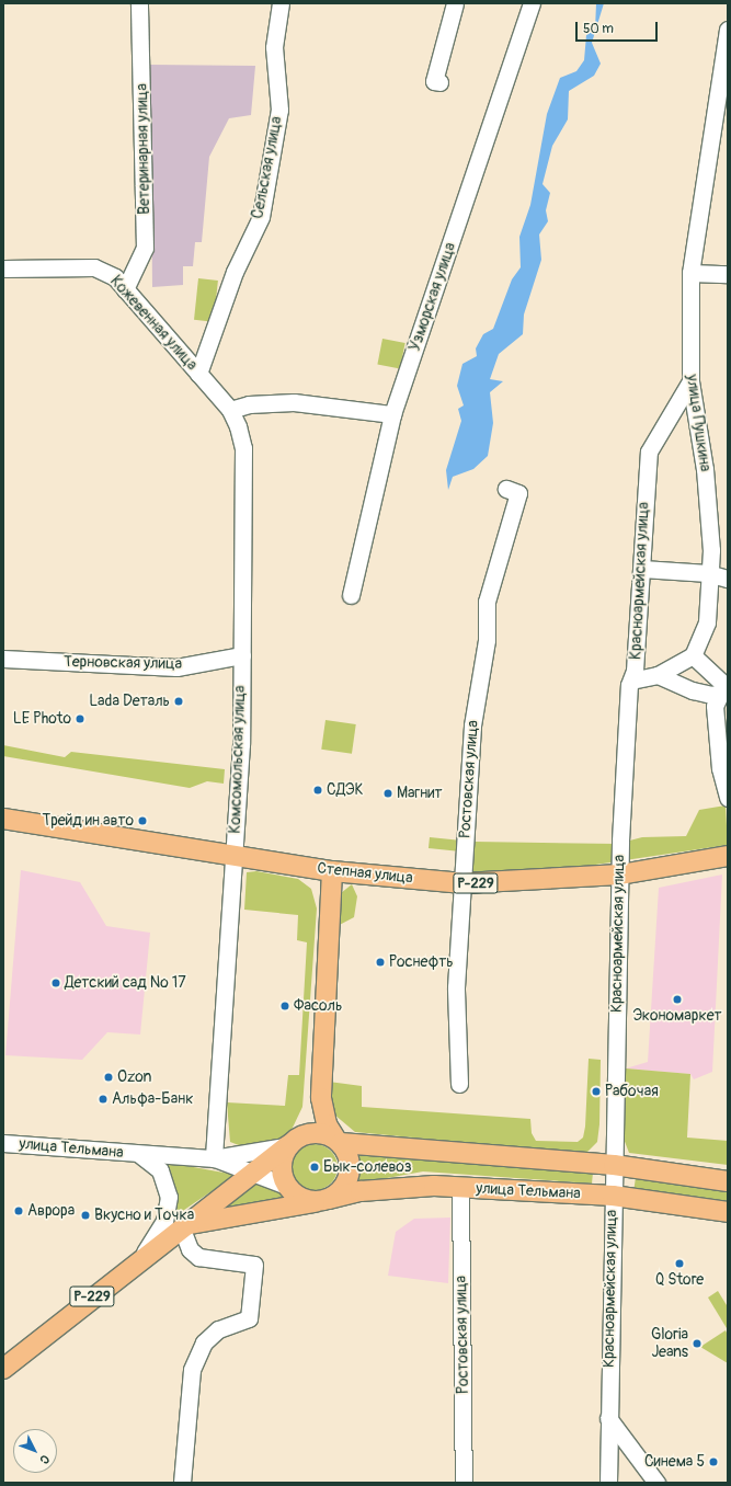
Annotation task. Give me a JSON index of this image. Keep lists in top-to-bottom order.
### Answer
{
  "streets": {
    "main road": ["Степная улица", "Р-229", "улица Тельмана"],
    "street": [
      "Ветеринарная улица",
      "Сельская улица",
      "Узморская улица",
      "Кожевенная улица",
      "улица Пушкина",
      "Красноармейская улица",
      "Терновская улица",
      "Комсомольская улица",
      "Ростовская улица"
    ]
  },
  "crossings": [
    ["Ветеринарная улица", "Кожевенная улица"],
    ["Сельская улица", "Кожевенная улица"],
    ["Сельская улица", "Комсомольская улица"],
    ["Кожевенная улица", "Комсомольская улица"],
    ["улица Пушкина", "Красноармейская улица"],
    ["Красноармейская улица", "Степная улица"],
    ["Красноармейская улица", "улица Тельмана"],
    ["Терновская улица", "Комсомольская улица"],
    ["Комсомольская улица", "Степная улица"],
    ["Комсомольская улица", "улица Тельмана"],
    ["Ростовская улица", "Степная улица"],
    ["Ростовская улица", "улица Тельмана"],
    ["Р-229", "улица Тельмана"]
  ],
  "places": [
    "Lada Dеталь",
    "LE Photo",
    "СДЭК",
    "Магнит",
    "Трейд ин авто",
    "Роснефть",
    "Детский сад № 17",
    "Экономаркет",
    "Фасоль",
    "Ozon",
    "Рабочая",
    "Альфа-Банк",
    "Бык-солевоз",
    "Аврора",
    "Вкусно и Точка",
    "Q Store",
    "Gloria Jeans",
    "Синема 5"
  ],
  "scale_bar": "50 m",
  "north": "bottom right"
}
